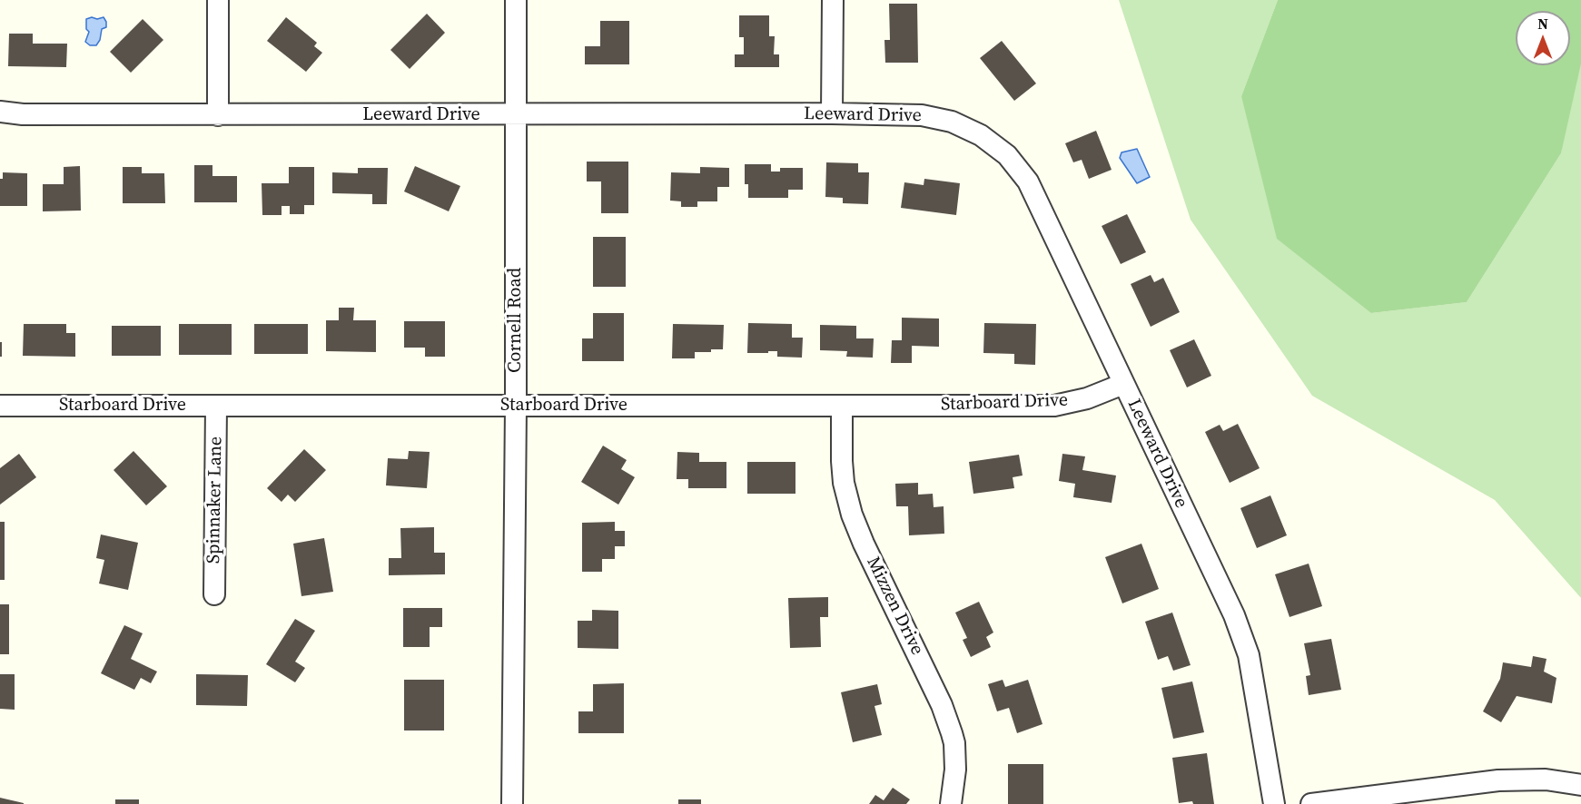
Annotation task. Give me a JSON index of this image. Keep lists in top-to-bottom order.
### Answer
{
  "streets": {
    "street": [
      "Leeward Drive",
      "Cornell Road",
      "Starboard Drive",
      "Spinnaker Lane",
      "Mizzen Drive"
    ]
  },
  "crossings": [
    ["Leeward Drive", "Cornell Road"],
    ["Leeward Drive", "Starboard Drive"],
    ["Cornell Road", "Starboard Drive"],
    ["Starboard Drive", "Spinnaker Lane"],
    ["Starboard Drive", "Mizzen Drive"]
  ],
  "north": "top"
}
